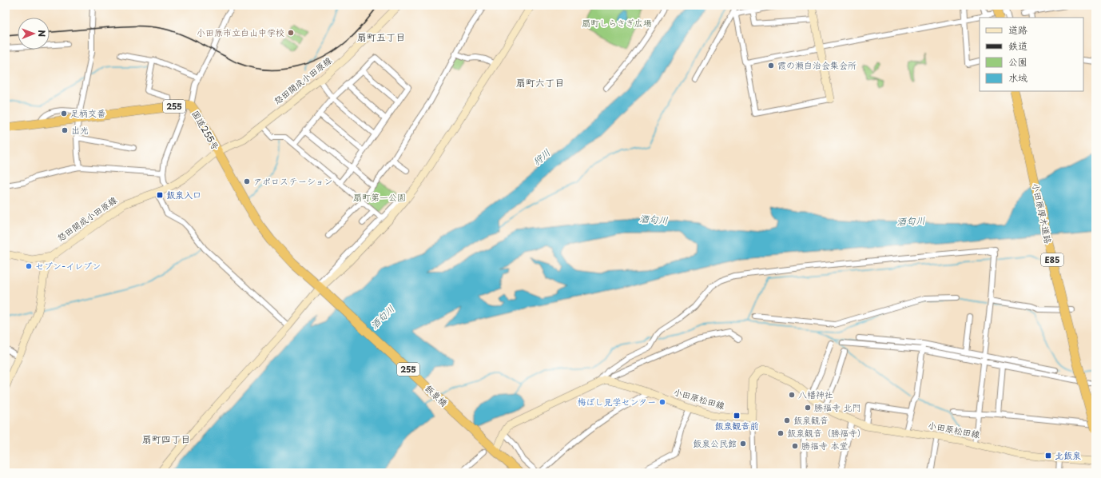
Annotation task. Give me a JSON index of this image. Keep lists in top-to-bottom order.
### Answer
{
  "streets": {
    "highway": [
      "255",
      "国道255号",
      "小田原厚木道路",
      "E85",
      "飯泉橋"
    ],
    "main road": ["怒田開成小田原線", "小田原松田線"]
  },
  "crossings": [
    ["怒田開成小田原線", "国道255号"],
    ["255", "飯泉橋"],
    ["国道255号", "飯泉橋"]
  ],
  "districts": ["扇町五丁目", "扇町六丁目", "扇町四丁目"],
  "water": ["狩川", "酒匂川"],
  "parks": ["扇町しらさぎ広場", "扇町第一公園"],
  "places": {
    "other": [
      "小田原市立白山中学校",
      "霞の瀬自治会集会所",
      "足柄交番",
      "出光",
      "アポロステーション",
      "セブン-イレブン",
      "八幡神社",
      "梅ぼし見学センター",
      "勝福寺 北門",
      "飯泉観音",
      "飯泉観音（勝福寺）",
      "飯泉公民館",
      "勝福寺 本堂"
    ],
    "transit": ["飯泉入口", "飯泉観音前", "北飯泉"]
  },
  "legend": [
    "道路",
    "鉄道",
    "公園",
    "水域"
  ],
  "north": "right"
}
